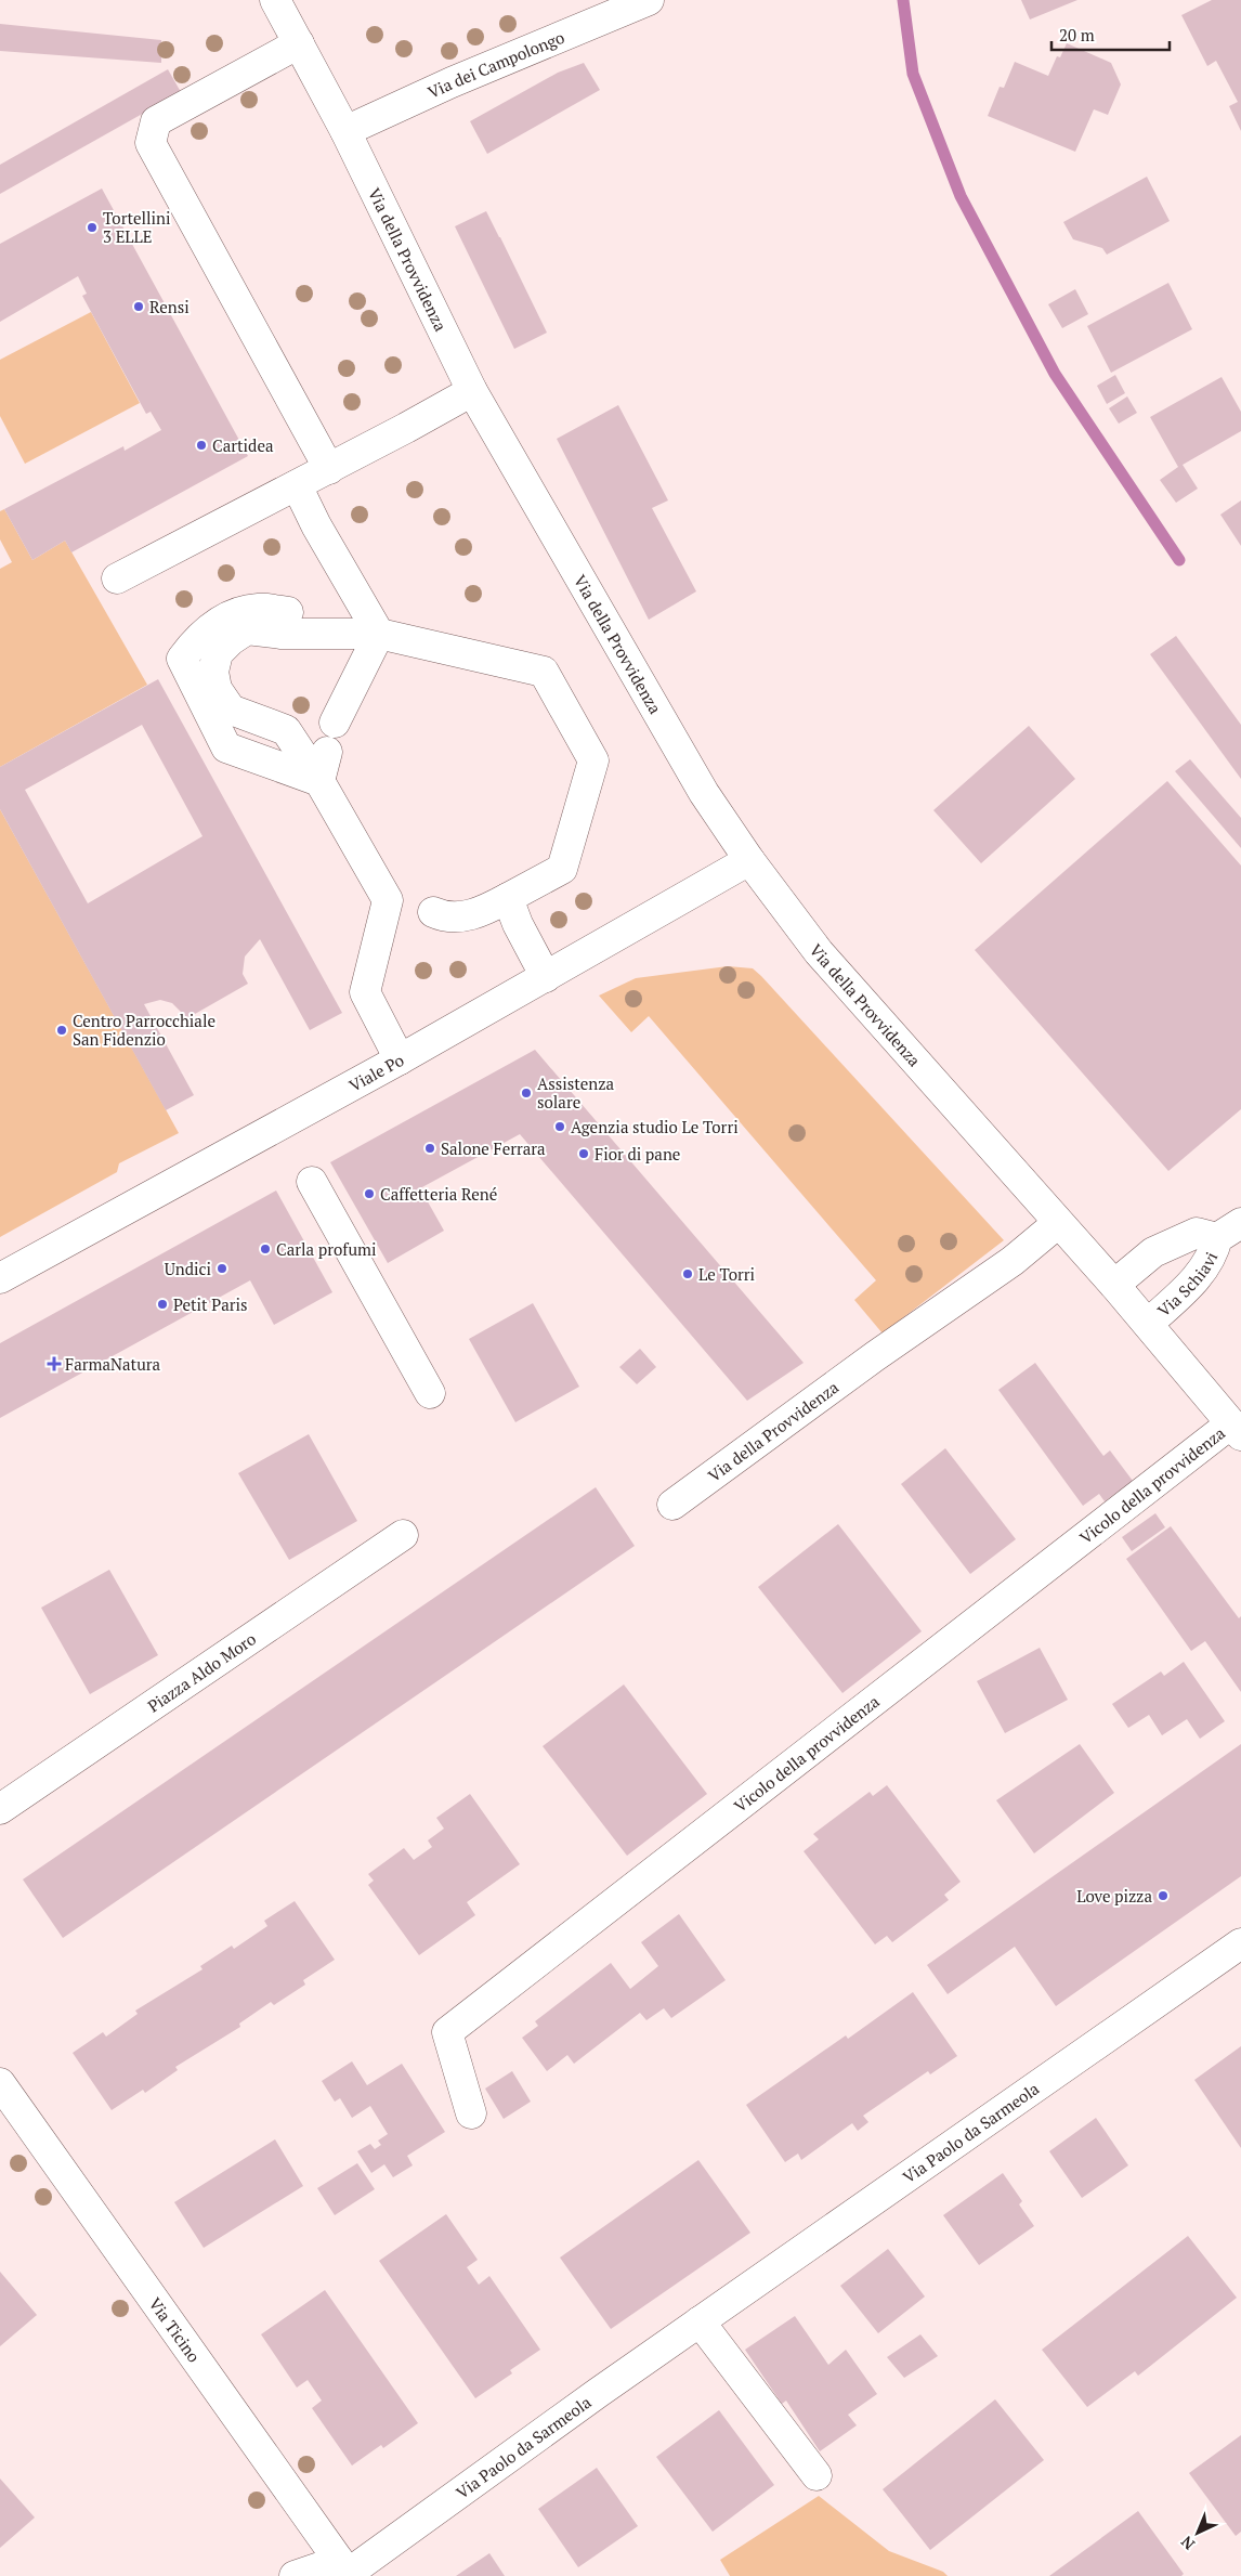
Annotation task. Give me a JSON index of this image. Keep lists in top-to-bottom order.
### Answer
{
  "streets": {
    "street": [
      "Via dei Campolongo",
      "Via della Provvidenza",
      "Viale Po",
      "Via Schiavi",
      "Vicolo della provvidenza",
      "Piazza Aldo Moro",
      "Via Paolo da Sarmeola",
      "Via Ticino"
    ]
  },
  "crossings": [
    ["Via dei Campolongo", "Via della Provvidenza"],
    ["Via della Provvidenza", "Viale Po"],
    ["Via della Provvidenza", "Via Schiavi"],
    ["Via della Provvidenza", "Vicolo della provvidenza"],
    ["Via Paolo da Sarmeola", "Via Ticino"]
  ],
  "places": {
    "other": [
      "Tortellini 3 ELLE",
      "Rensi",
      "Cartidea",
      "Centro Parrocchiale San Fidenzio",
      "Assistenza solare",
      "Agenzia studio Le Torri",
      "Salone Ferrara",
      "Fior di pane",
      "Caffetteria René",
      "Carla profumi",
      "Undici",
      "Le Torri",
      "Petit Paris",
      "Love pizza"
    ],
    "health": ["FarmaNatura"]
  },
  "scale_bar": "20 m",
  "north": "bottom left"
}
